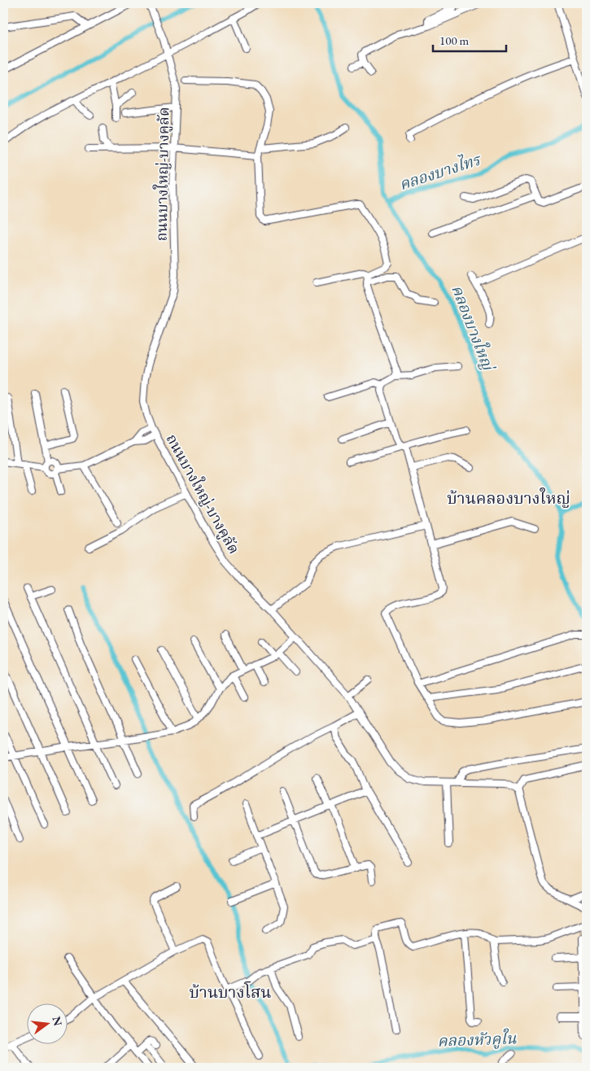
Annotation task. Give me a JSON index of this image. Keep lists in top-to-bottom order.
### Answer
{
  "streets": {
    "street": ["ถนนบางใหญ่-บางคูลัด"]
  },
  "districts": ["บ้านคลองบางใหญ่", "บ้านบางโสน"],
  "water": ["คลองบางไทร", "คลองบางใหญ่", "คลองหัวคูใน"],
  "scale_bar": "100 m",
  "north": "right"
}
